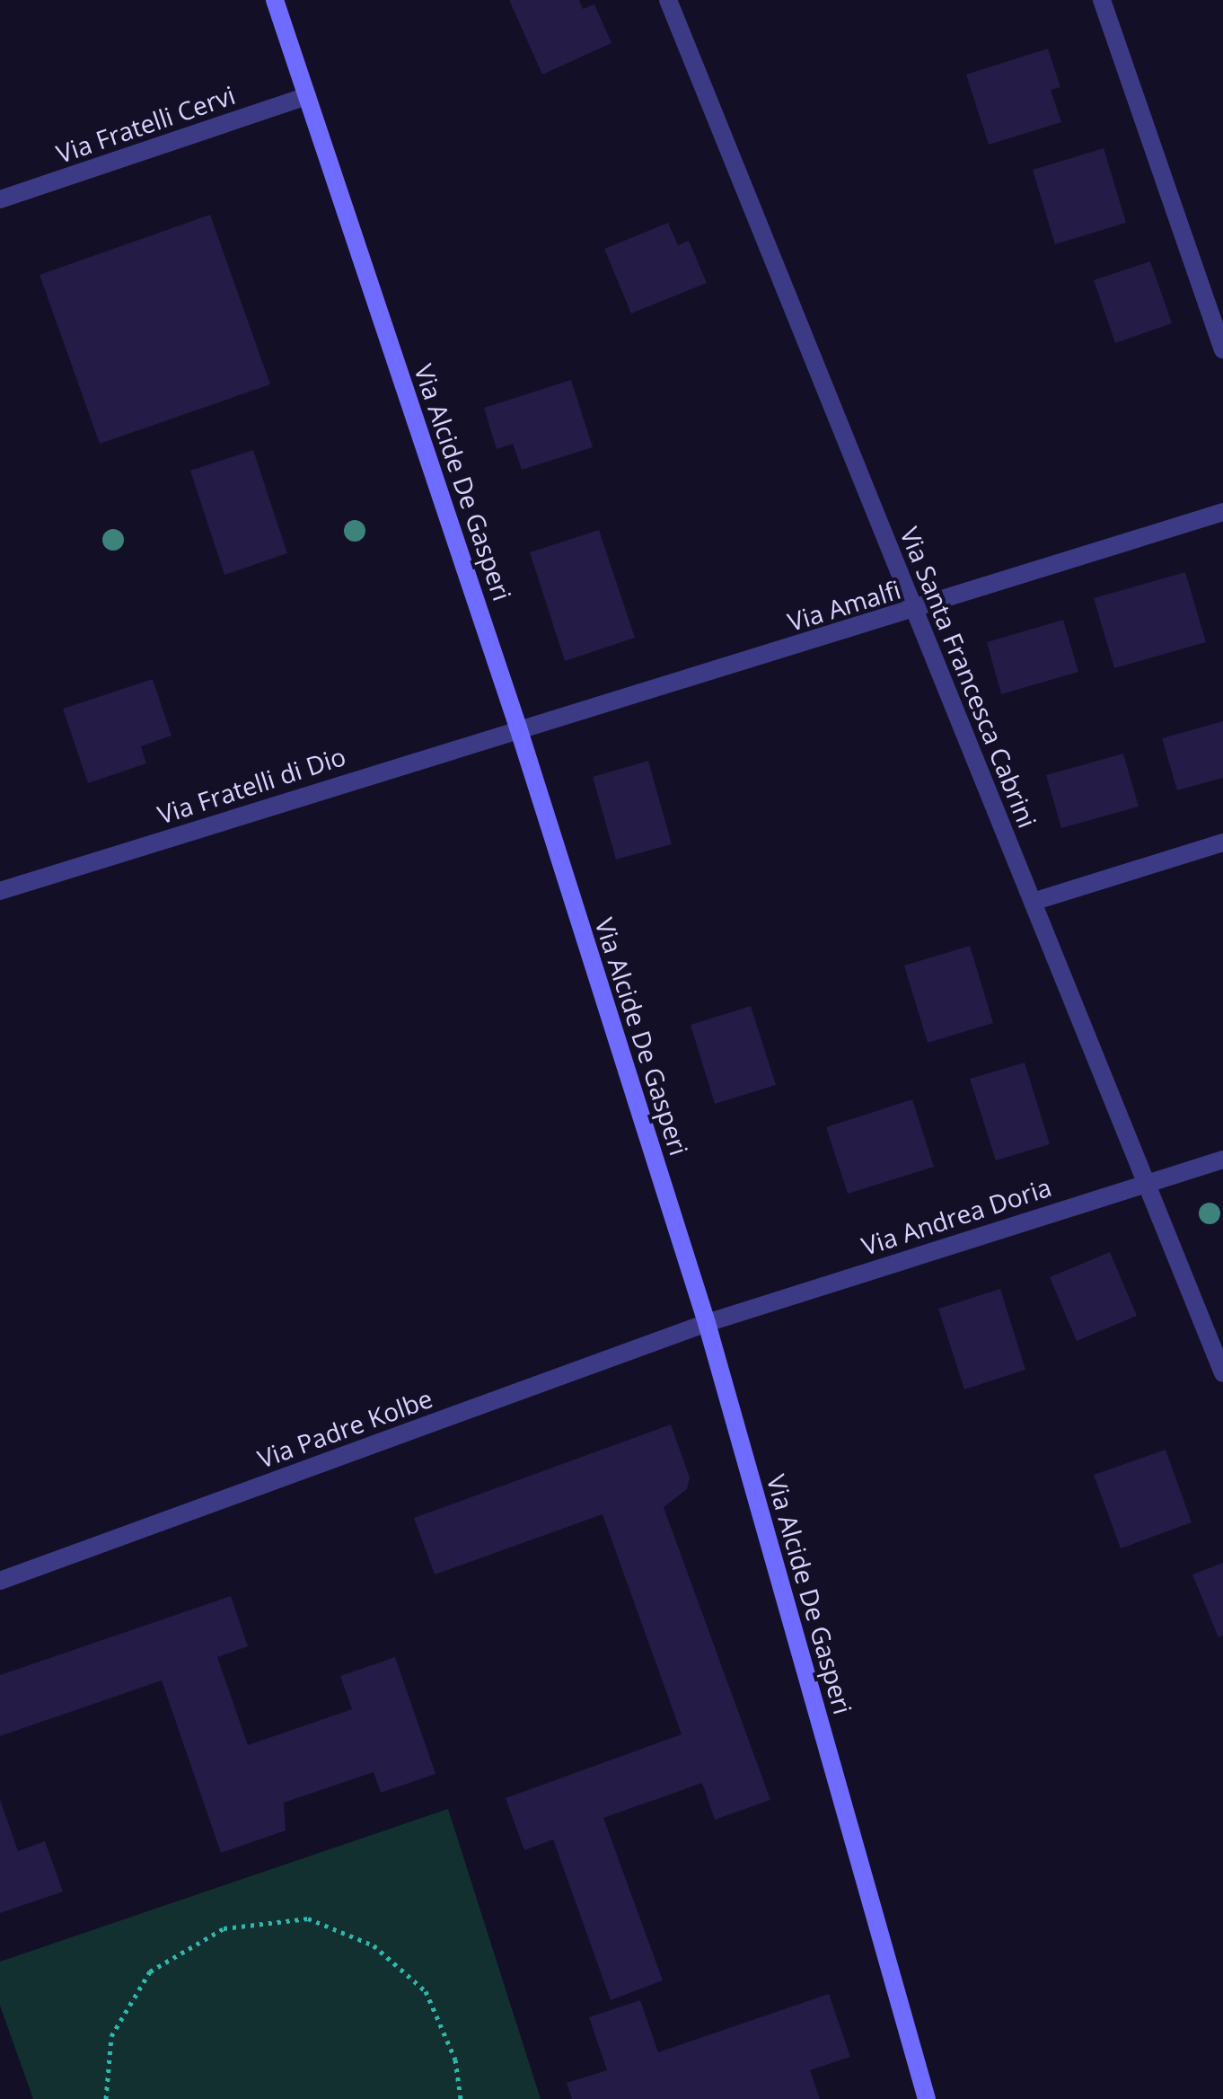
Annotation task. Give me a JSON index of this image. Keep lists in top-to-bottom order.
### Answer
{
  "streets": {
    "street": [
      "Via Fratelli Cervi",
      "Via Alcide De Gasperi",
      "Via Amalfi",
      "Via Santa Francesca Cabrini",
      "Via Fratelli di Dio",
      "Via Andrea Doria",
      "Via Padre Kolbe"
    ]
  },
  "crossings": [
    ["Via Fratelli Cervi", "Via Alcide De Gasperi"],
    ["Via Alcide De Gasperi", "Via Amalfi"],
    ["Via Alcide De Gasperi", "Via Fratelli di Dio"],
    ["Via Alcide De Gasperi", "Via Andrea Doria"],
    ["Via Alcide De Gasperi", "Via Padre Kolbe"],
    ["Via Amalfi", "Via Santa Francesca Cabrini"],
    ["Via Amalfi", "Via Fratelli di Dio"],
    ["Via Santa Francesca Cabrini", "Via Andrea Doria"],
    ["Via Andrea Doria", "Via Padre Kolbe"]
  ]
}
